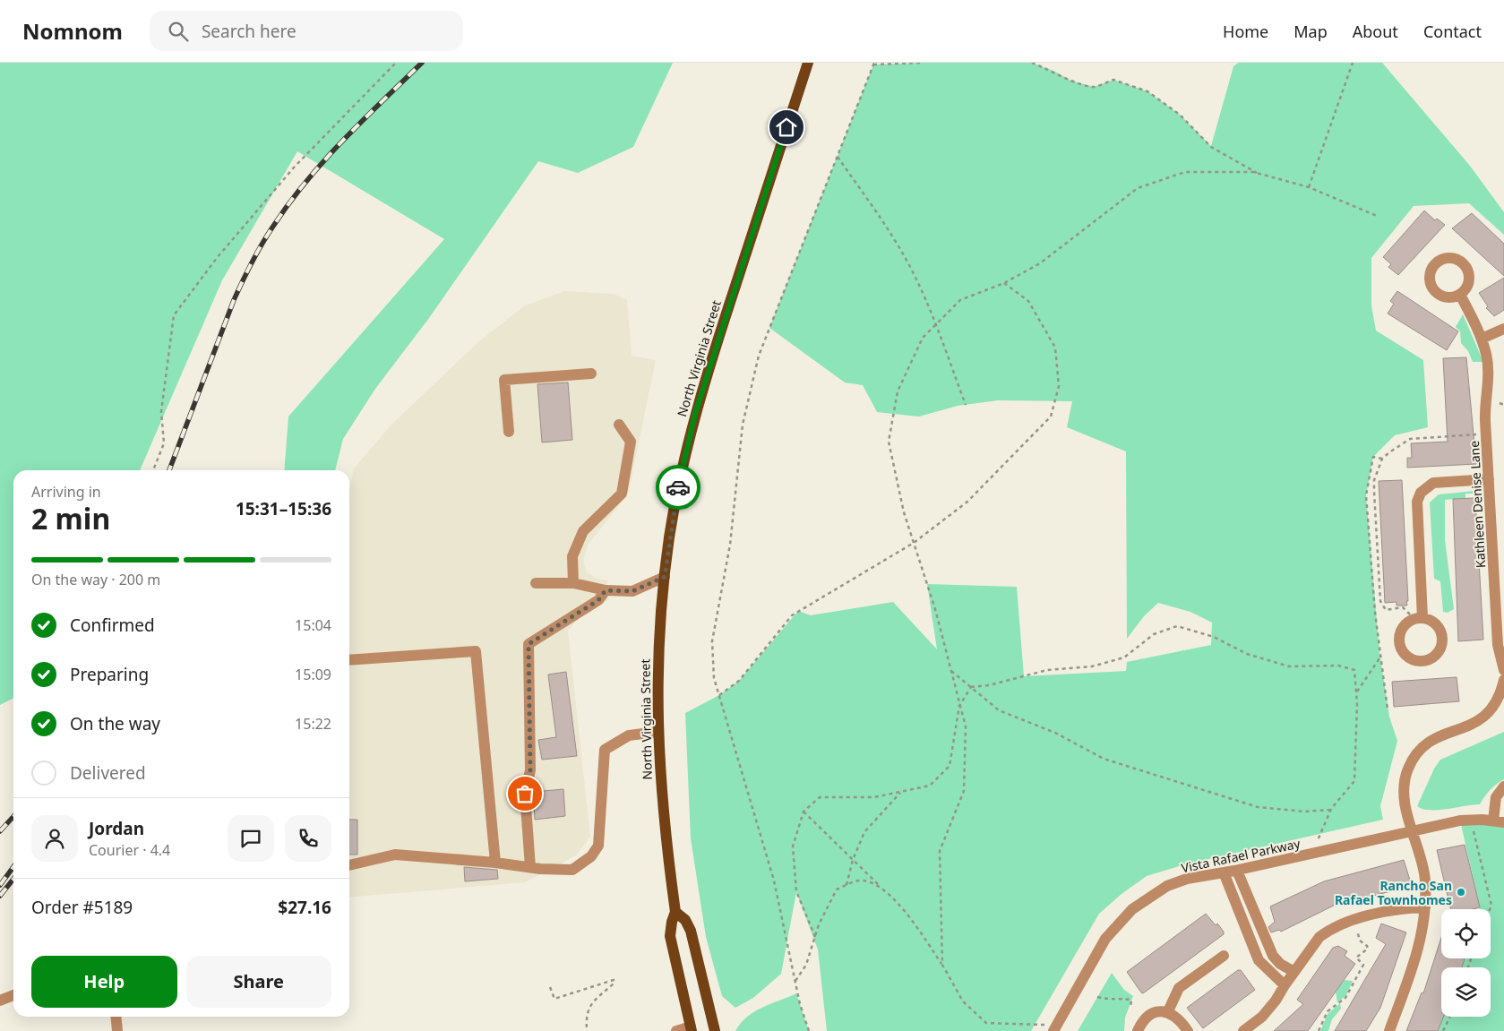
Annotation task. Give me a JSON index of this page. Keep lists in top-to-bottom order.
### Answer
{
  "streets": {
    "main road": ["North Virginia Street"],
    "street": ["Kathleen Denise Lane", "Vista Rafael Parkway"]
  },
  "places": ["Rancho San Rafael Townhomes"],
  "page": {
    "header": "Nomnom",
    "search": "Search here",
    "nav": [
      "Home",
      "Map",
      "About",
      "Contact"
    ],
    "heading": ["2 min", "Arriving in", "15:31–15:36"],
    "panel": [
      "Jordan",
      "Courier · 4.4",
      "Order #5189",
      "$27.16"
    ],
    "bar": "On the way · 200 m",
    "list": [
      ["Confirmed", "15:04"],
      ["Preparing", "15:09"],
      ["On the way", "15:22"],
      "Delivered"
    ],
    "buttons": ["Help", "Share"]
  }
}
